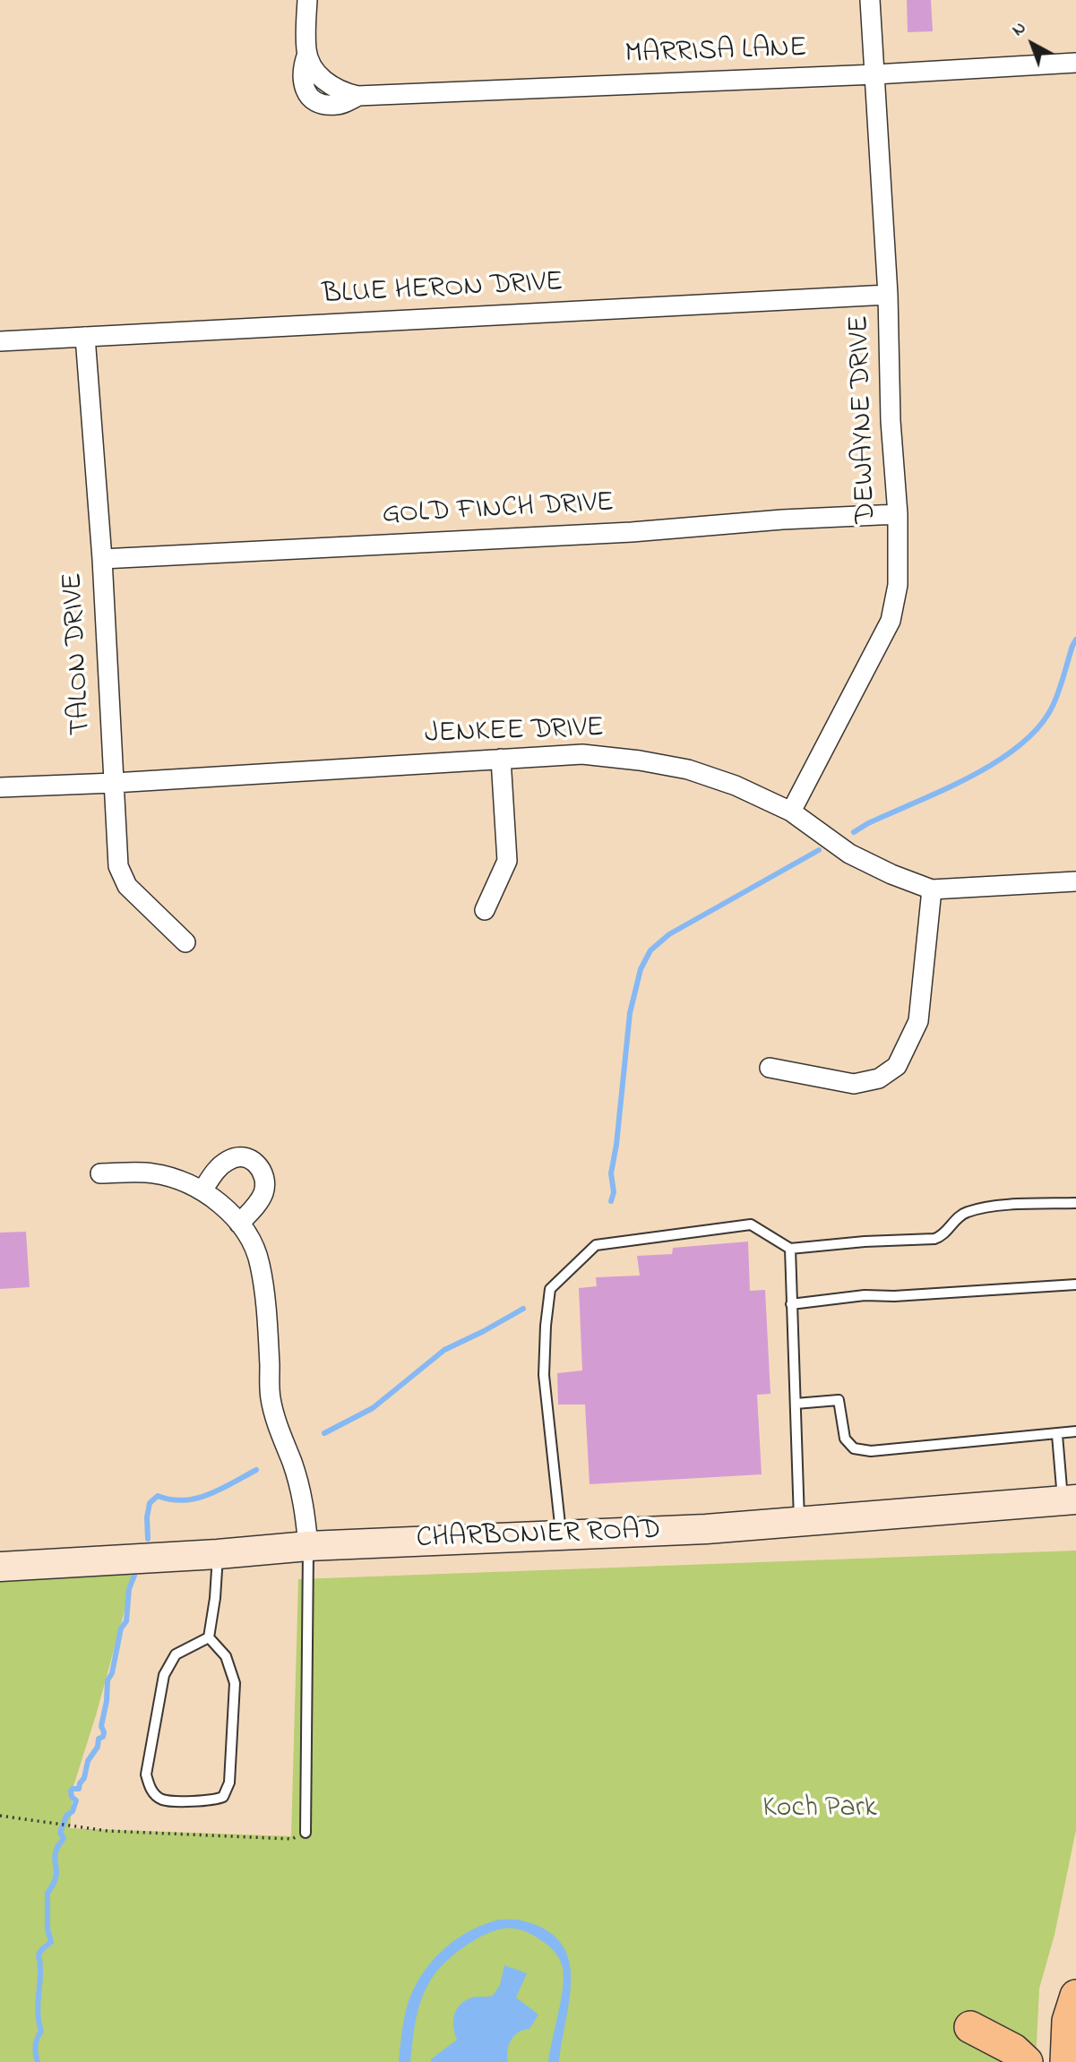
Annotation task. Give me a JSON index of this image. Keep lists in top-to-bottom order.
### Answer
{
  "streets": {
    "main road": ["CHARBONIER ROAD"],
    "street": [
      "MARRISA LANE",
      "BLUE HERON DRIVE",
      "DEWAYNE DRIVE",
      "GOLD FINCH DRIVE",
      "TALON DRIVE",
      "JENKEE DRIVE"
    ]
  },
  "crossings": [
    ["MARRISA LANE", "DEWAYNE DRIVE"],
    ["BLUE HERON DRIVE", "DEWAYNE DRIVE"],
    ["BLUE HERON DRIVE", "TALON DRIVE"],
    ["DEWAYNE DRIVE", "GOLD FINCH DRIVE"],
    ["DEWAYNE DRIVE", "JENKEE DRIVE"],
    ["GOLD FINCH DRIVE", "TALON DRIVE"],
    ["TALON DRIVE", "JENKEE DRIVE"]
  ],
  "parks": ["Koch Park"],
  "north": "top left"
}
